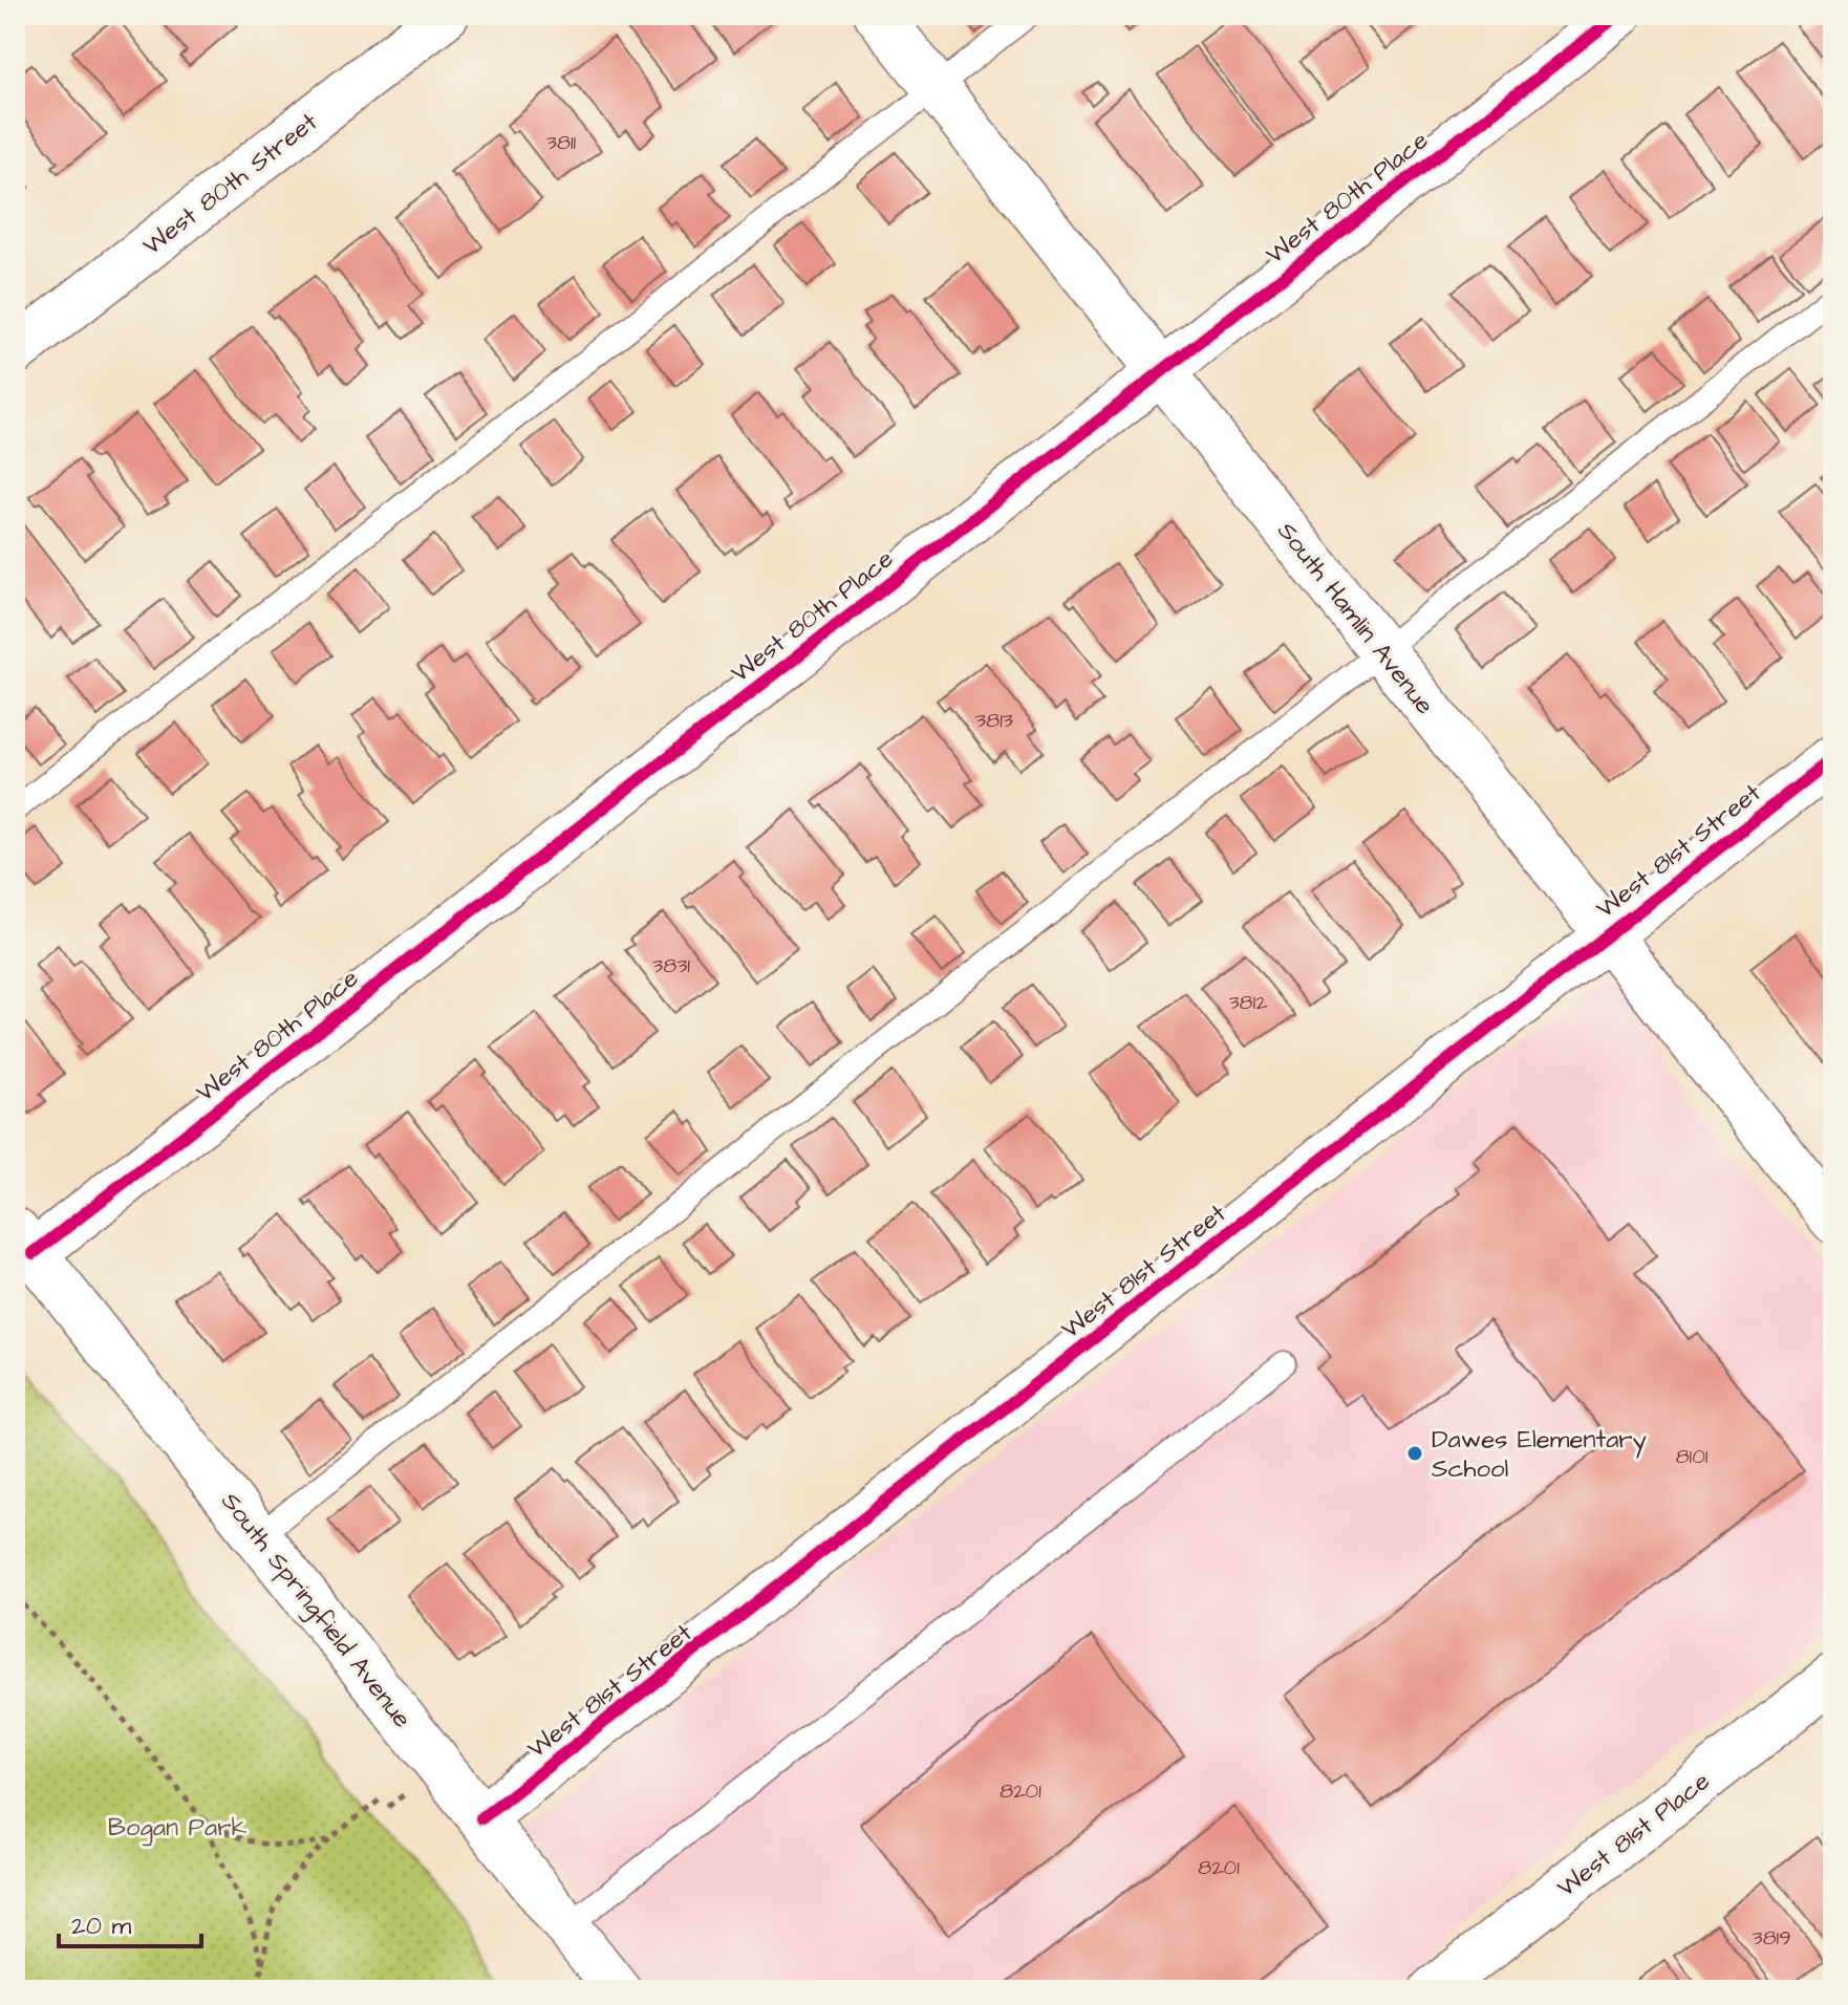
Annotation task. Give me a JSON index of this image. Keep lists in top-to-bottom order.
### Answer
{
  "streets": {
    "street": [
      "West 80th Street",
      "West 80th Place",
      "South Hamlin Avenue",
      "West 81st Street",
      "South Springfield Avenue",
      "West 81st Place"
    ]
  },
  "crossings": [
    ["West 80th Place", "South Hamlin Avenue"],
    ["West 80th Place", "South Springfield Avenue"],
    ["South Hamlin Avenue", "West 81st Street"],
    ["West 81st Street", "South Springfield Avenue"]
  ],
  "parks": ["Bogan Park"],
  "places": ["Dawes Elementary School"],
  "house_numbers": [
    "3811",
    "3813",
    "3831",
    "3812",
    "8101",
    "8201",
    "8201",
    "3819"
  ],
  "scale_bar": "20 m"
}
